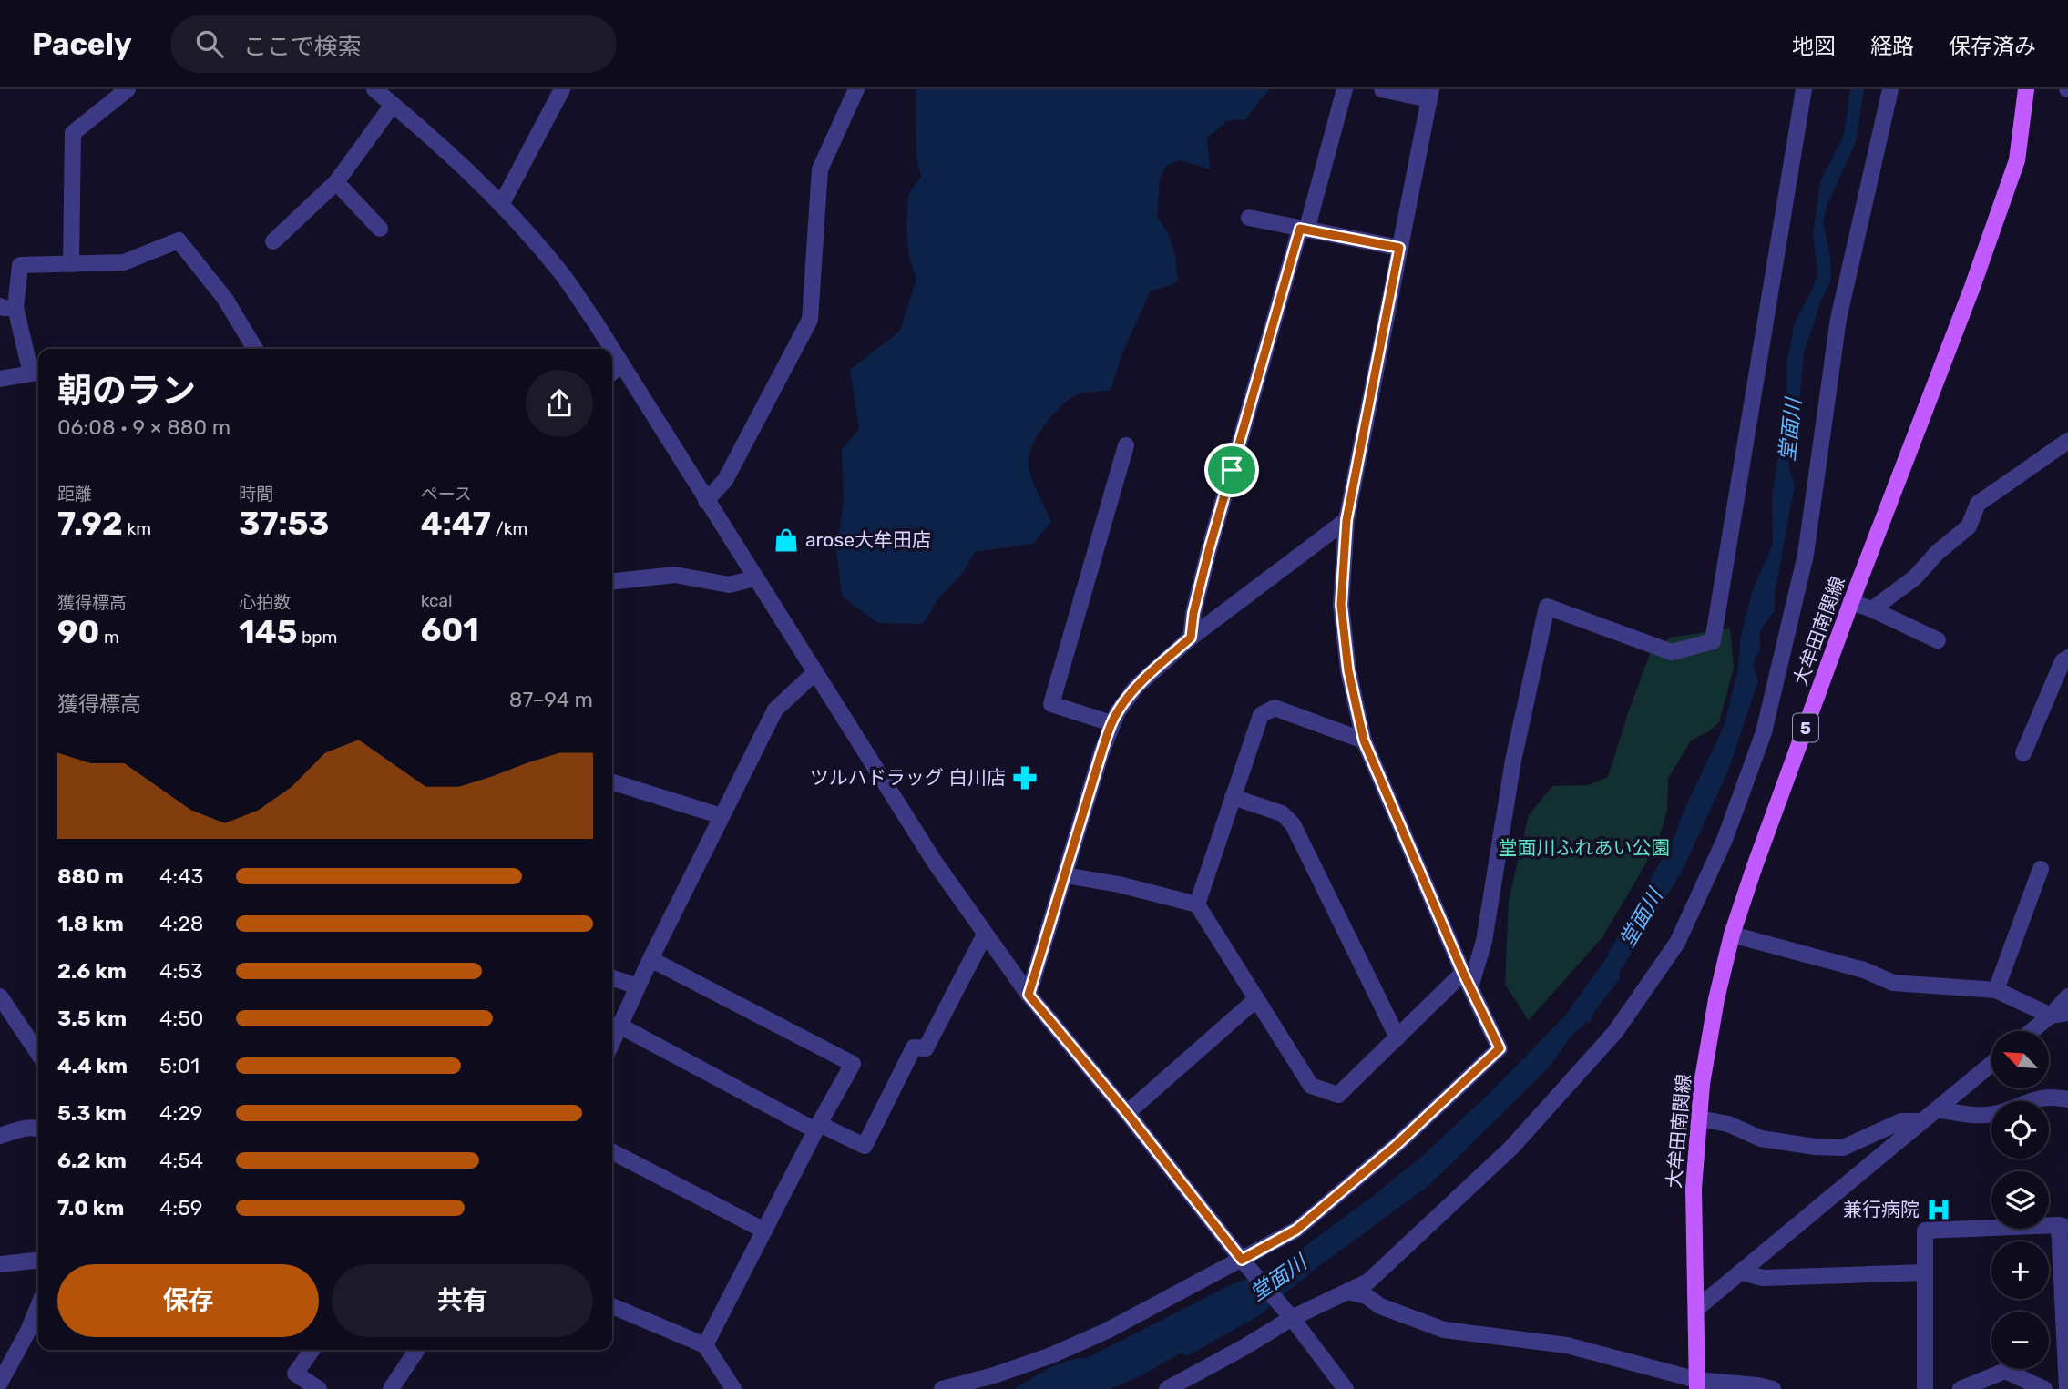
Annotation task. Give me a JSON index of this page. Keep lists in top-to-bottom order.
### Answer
{
  "streets": {
    "main road": ["大牟田南関線", "5"]
  },
  "water": ["堂面川"],
  "parks": ["堂面川ふれあい公園"],
  "places": {
    "shop": ["arose大牟田店"],
    "pharmacy": ["ツルハドラッグ 白川店"],
    "hospital": ["兼行病院"]
  },
  "north": "top left",
  "page": {
    "header": "Pacely",
    "search": "ここで検索",
    "nav": ["地図", "経路", "保存済み"],
    "heading": ["朝のラン", "06:08 · 9 × 880 m"],
    "stats": [
      ["距離", "7.92 km"],
      ["時間", "37:53"],
      ["ペース", "4:47 /km"],
      ["獲得標高", "90 m"],
      ["心拍数", "145 bpm"],
      ["kcal", "601"]
    ],
    "chart": ["獲得標高", "87–94 m"],
    "list": [
      {
        "name": "880 m",
        "note": "4:43"
      },
      {
        "name": "1.8 km",
        "note": "4:28"
      },
      {
        "name": "2.6 km",
        "note": "4:53"
      },
      {
        "name": "3.5 km",
        "note": "4:50"
      },
      {
        "name": "4.4 km",
        "note": "5:01"
      },
      {
        "name": "5.3 km",
        "note": "4:29"
      },
      {
        "name": "6.2 km",
        "note": "4:54"
      },
      {
        "name": "7.0 km",
        "note": "4:59"
      }
    ],
    "map_buttons": ["+", "−"],
    "buttons": ["保存", "共有"]
  }
}
